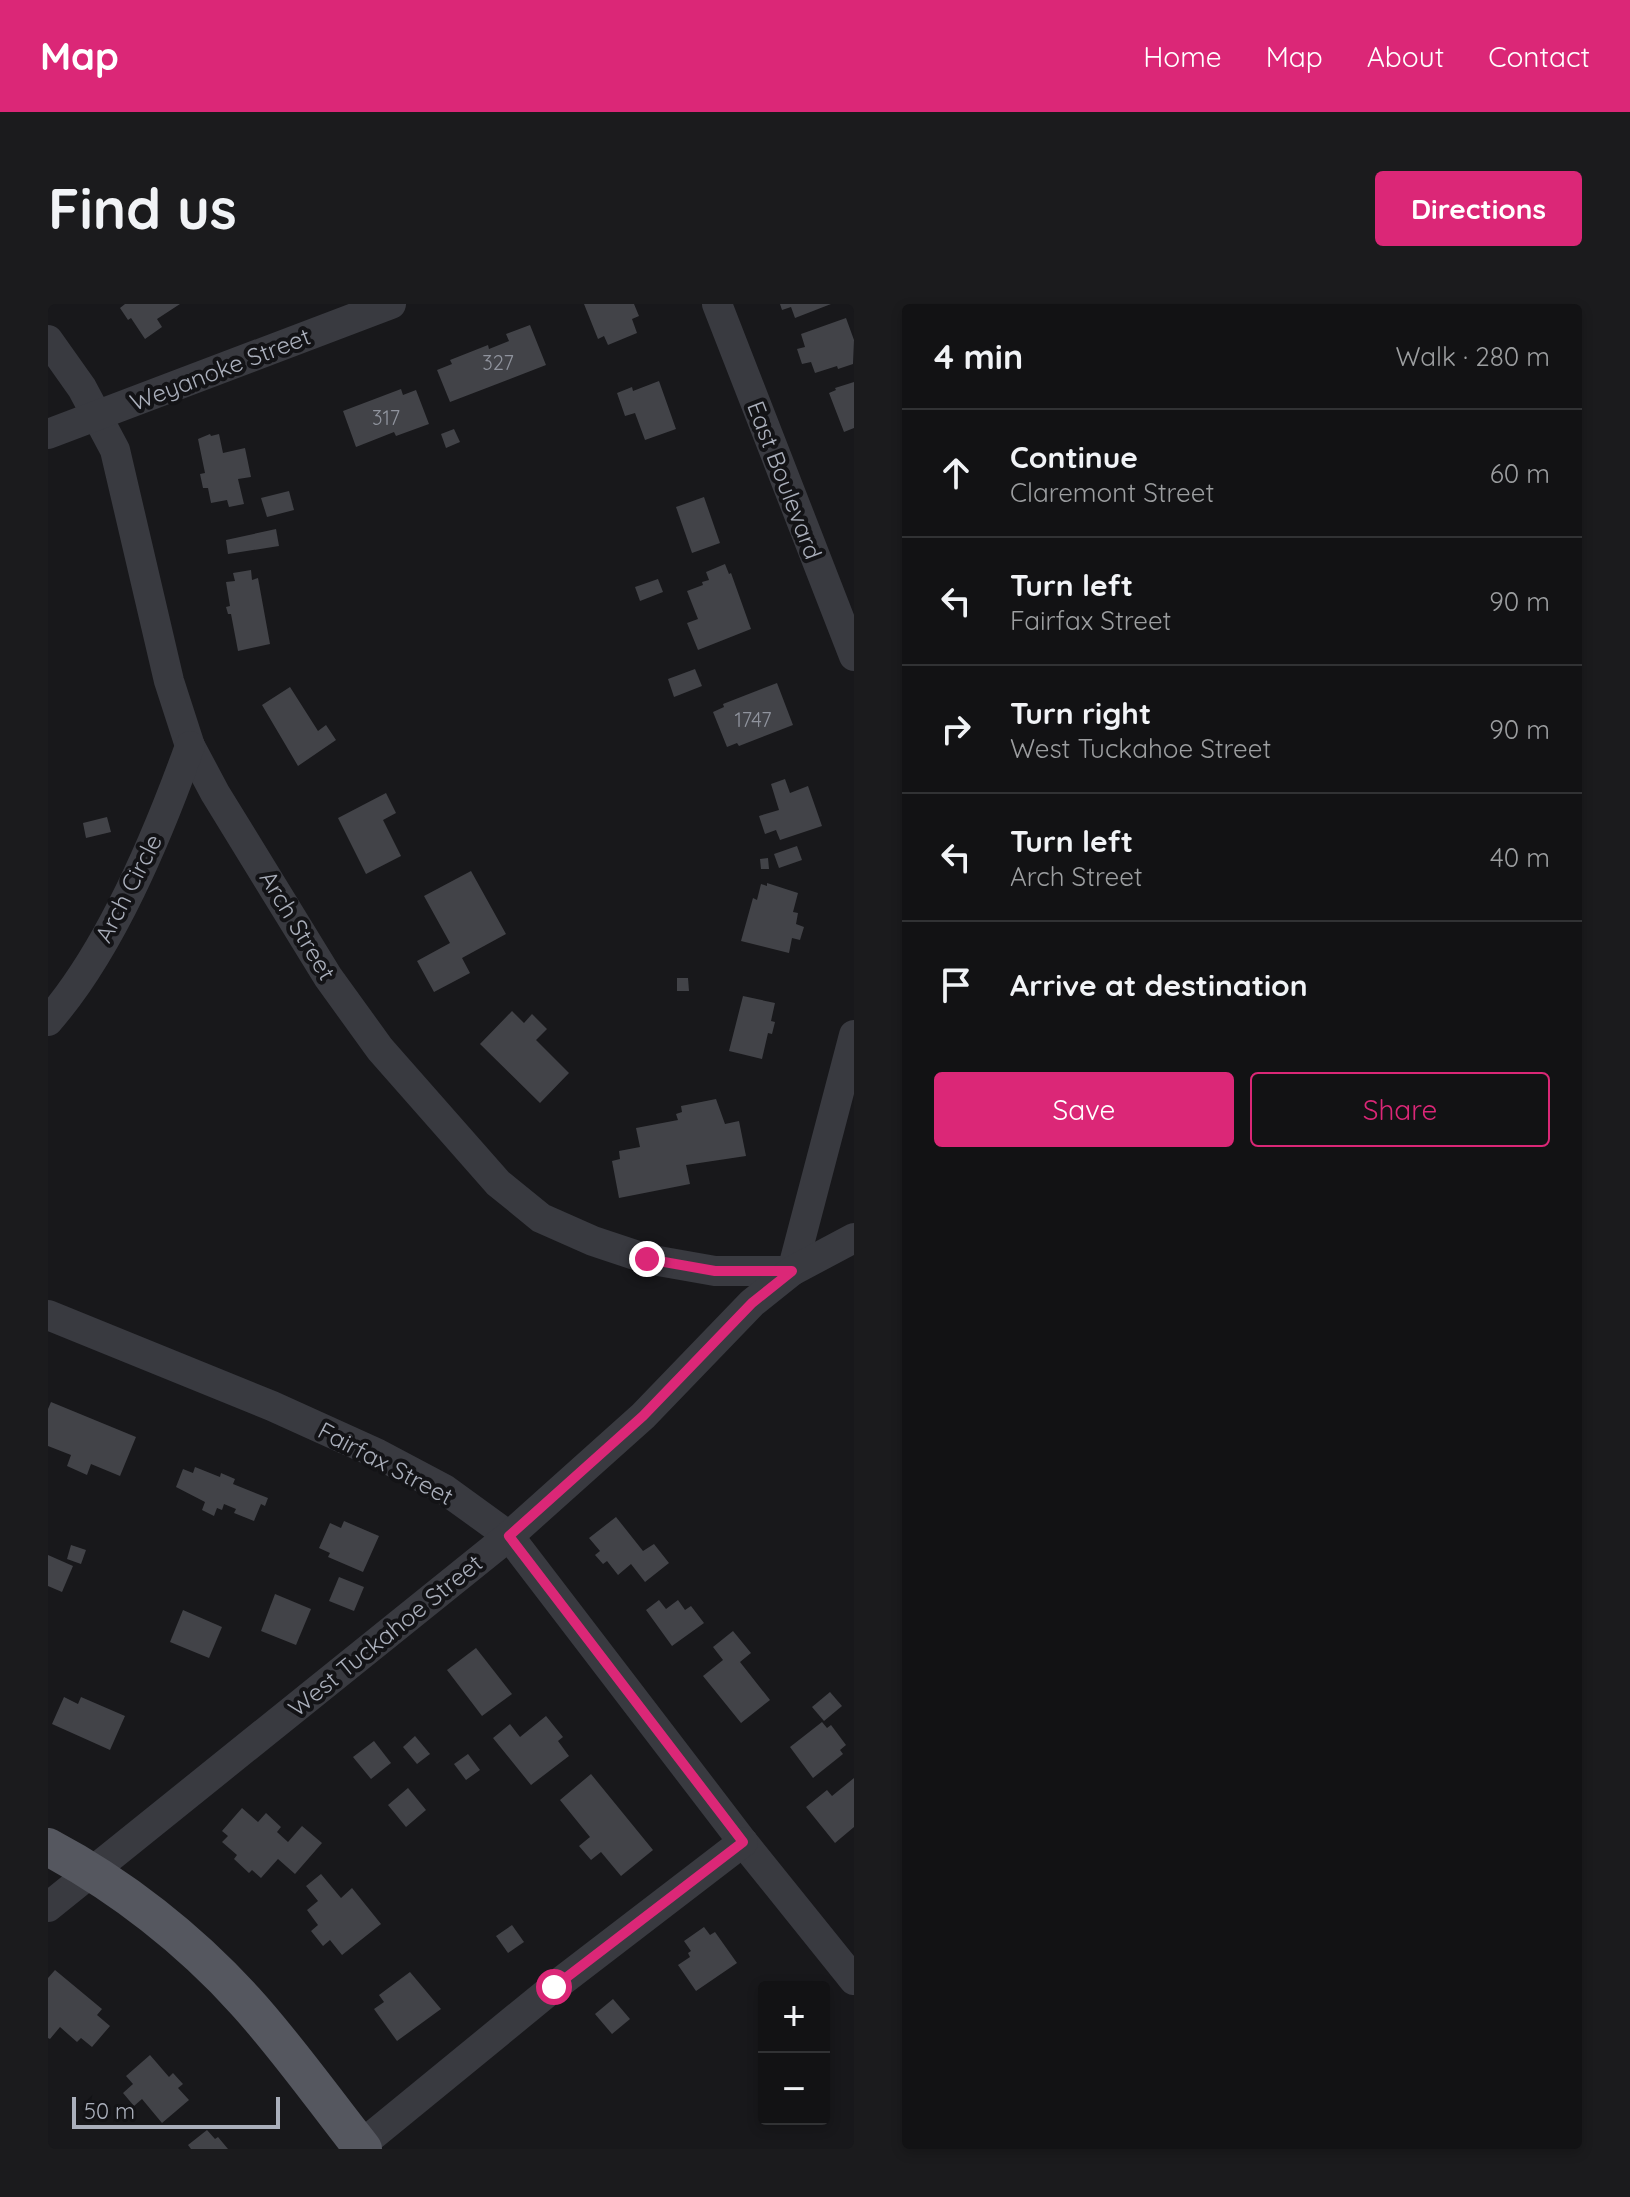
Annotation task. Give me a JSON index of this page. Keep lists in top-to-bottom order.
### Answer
{
  "streets": {
    "street": [
      "Weyanoke Street",
      "East Boulevard",
      "Arch Circle",
      "Arch Street",
      "Fairfax Street",
      "West Tuckahoe Street"
    ]
  },
  "crossings": [
    ["Weyanoke Street", "Arch Street"],
    ["Arch Circle", "Arch Street"],
    ["Arch Street", "West Tuckahoe Street"],
    ["Fairfax Street", "West Tuckahoe Street"]
  ],
  "house_numbers": ["327", "317", "1747"],
  "scale_bar": "50 m",
  "page": {
    "header": "Map",
    "nav": [
      "Home",
      "Map",
      "About",
      "Contact"
    ],
    "buttons": [
      "Directions",
      ["Save", "Share"]
    ],
    "title": "Find us",
    "heading": ["4 min", "Walk · 280 m"],
    "list": [
      ["Continue", "Claremont Street", "60 m"],
      ["Turn left", "Fairfax Street", "90 m"],
      ["Turn right", "West Tuckahoe Street", "90 m"],
      ["Turn left", "Arch Street", "40 m"],
      "Arrive at destination"
    ],
    "map_buttons": ["+", "−"],
    "scale": "50 m"
  }
}
